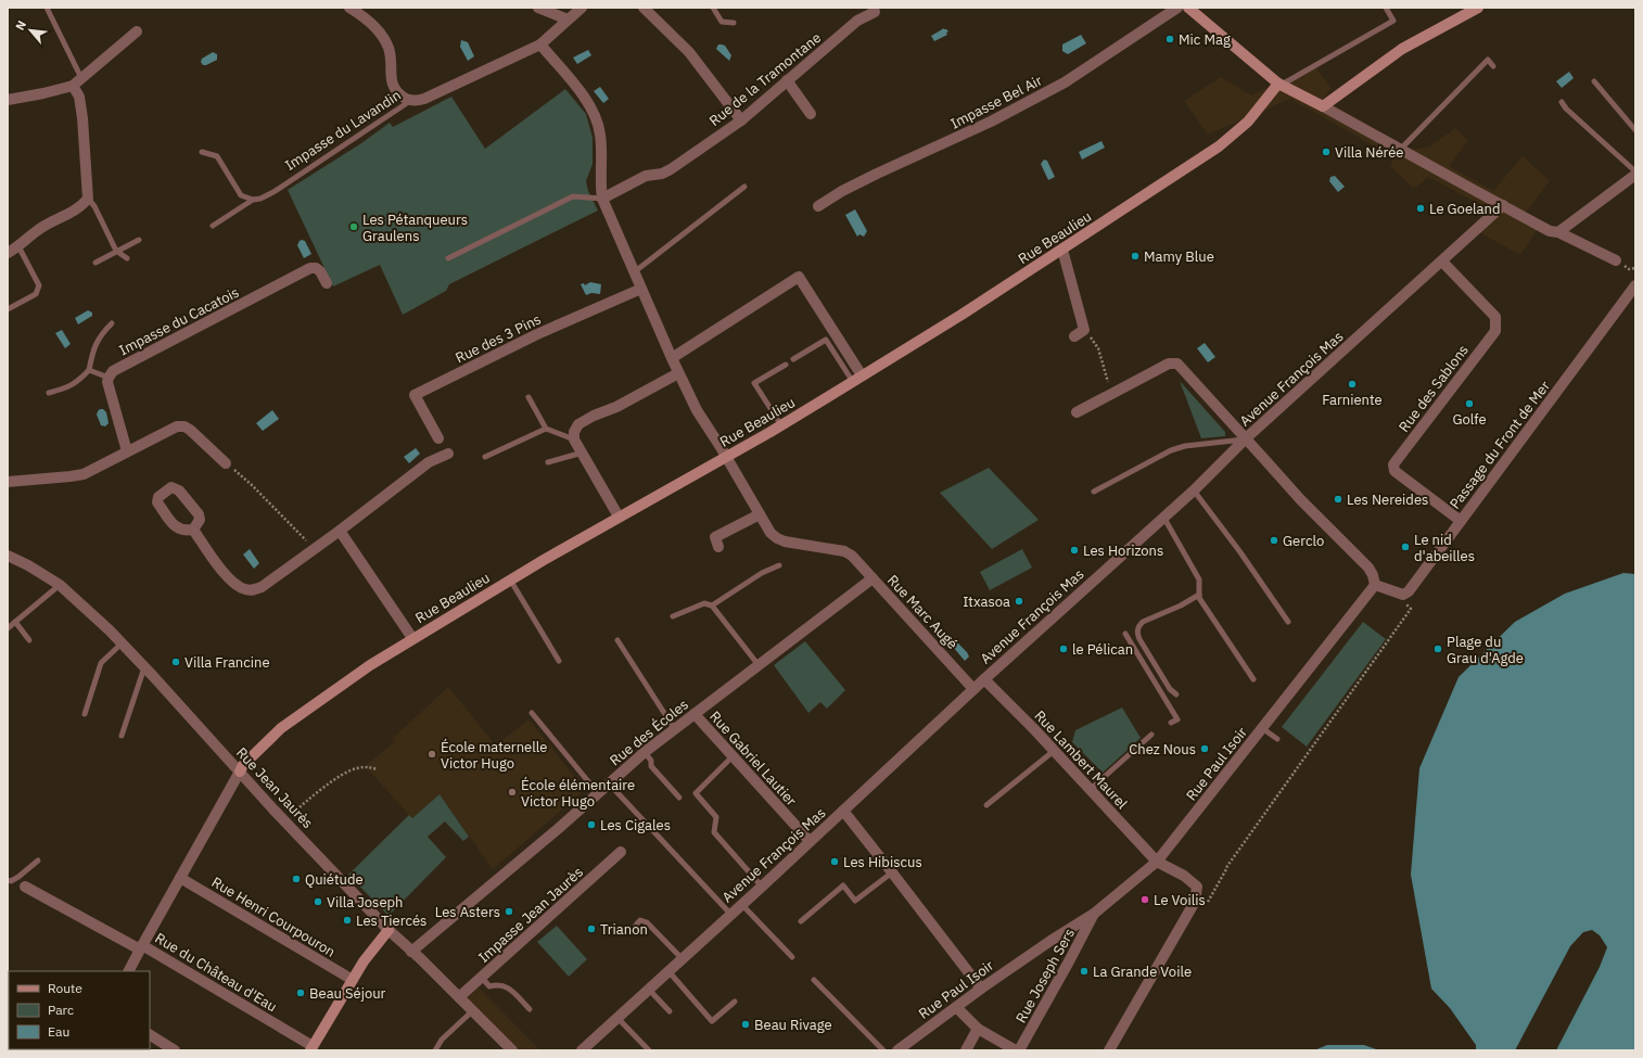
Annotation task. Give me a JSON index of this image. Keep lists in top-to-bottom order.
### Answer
{
  "streets": {
    "street": [
      "Rue de la Tramontane",
      "Impasse Bel Air",
      "Impasse du Lavandin",
      "Rue Beaulieu",
      "Impasse du Cacatois",
      "Rue des 3 Pins",
      "Avenue François Mas",
      "Rue des Sablons",
      "Passage du Front de Mer",
      "Rue Marc Augé",
      "Rue des Écoles",
      "Rue Gabriel Lautier",
      "Rue Lambert Maurel",
      "Rue Paul Isoir",
      "Rue Jean Jaurès",
      "Impasse Jean Jaurès",
      "Rue Henri Courpouron",
      "Rue du Château d'Eau",
      "Rue Joseph Sers"
    ]
  },
  "crossings": [
    ["Rue Beaulieu", "Rue Jean Jaurès"],
    ["Rue Beaulieu", "Rue du Château d'Eau"],
    ["Avenue François Mas", "Rue des Sablons"],
    ["Avenue François Mas", "Rue Marc Augé"],
    ["Avenue François Mas", "Rue Gabriel Lautier"],
    ["Avenue François Mas", "Rue Lambert Maurel"],
    ["Rue des Sablons", "Passage du Front de Mer"],
    ["Rue Marc Augé", "Rue des Écoles"],
    ["Rue des Écoles", "Rue Gabriel Lautier"],
    ["Rue des Écoles", "Rue Jean Jaurès"],
    ["Rue Lambert Maurel", "Rue Paul Isoir"],
    ["Rue Paul Isoir", "Rue Joseph Sers"],
    ["Rue Jean Jaurès", "Impasse Jean Jaurès"],
    ["Rue Jean Jaurès", "Rue du Château d'Eau"],
    ["Rue Henri Courpouron", "Rue du Château d'Eau"]
  ],
  "places": [
    "Mic Mag",
    "Villa Nérée",
    "Le Goeland",
    "Les Pétanqueurs Graulens",
    "Mamy Blue",
    "Farniente",
    "Golfe",
    "Les Nereides",
    "Gerclo",
    "Le nid d'abeilles",
    "Les Horizons",
    "Itxasoa",
    "le Pélican",
    "Plage du Grau d'Agde",
    "Villa Francine",
    "Chez Nous",
    "École maternelle Victor Hugo",
    "École élémentaire Victor Hugo",
    "Les Cigales",
    "Les Hibiscus",
    "Quiétude",
    "Le Voilis",
    "Villa Joseph",
    "Les Asters",
    "Les Tiercés",
    "Trianon",
    "La Grande Voile",
    "Beau Séjour",
    "Beau Rivage"
  ],
  "legend": ["Route", "Parc", "Eau"],
  "north": "top left"
}
